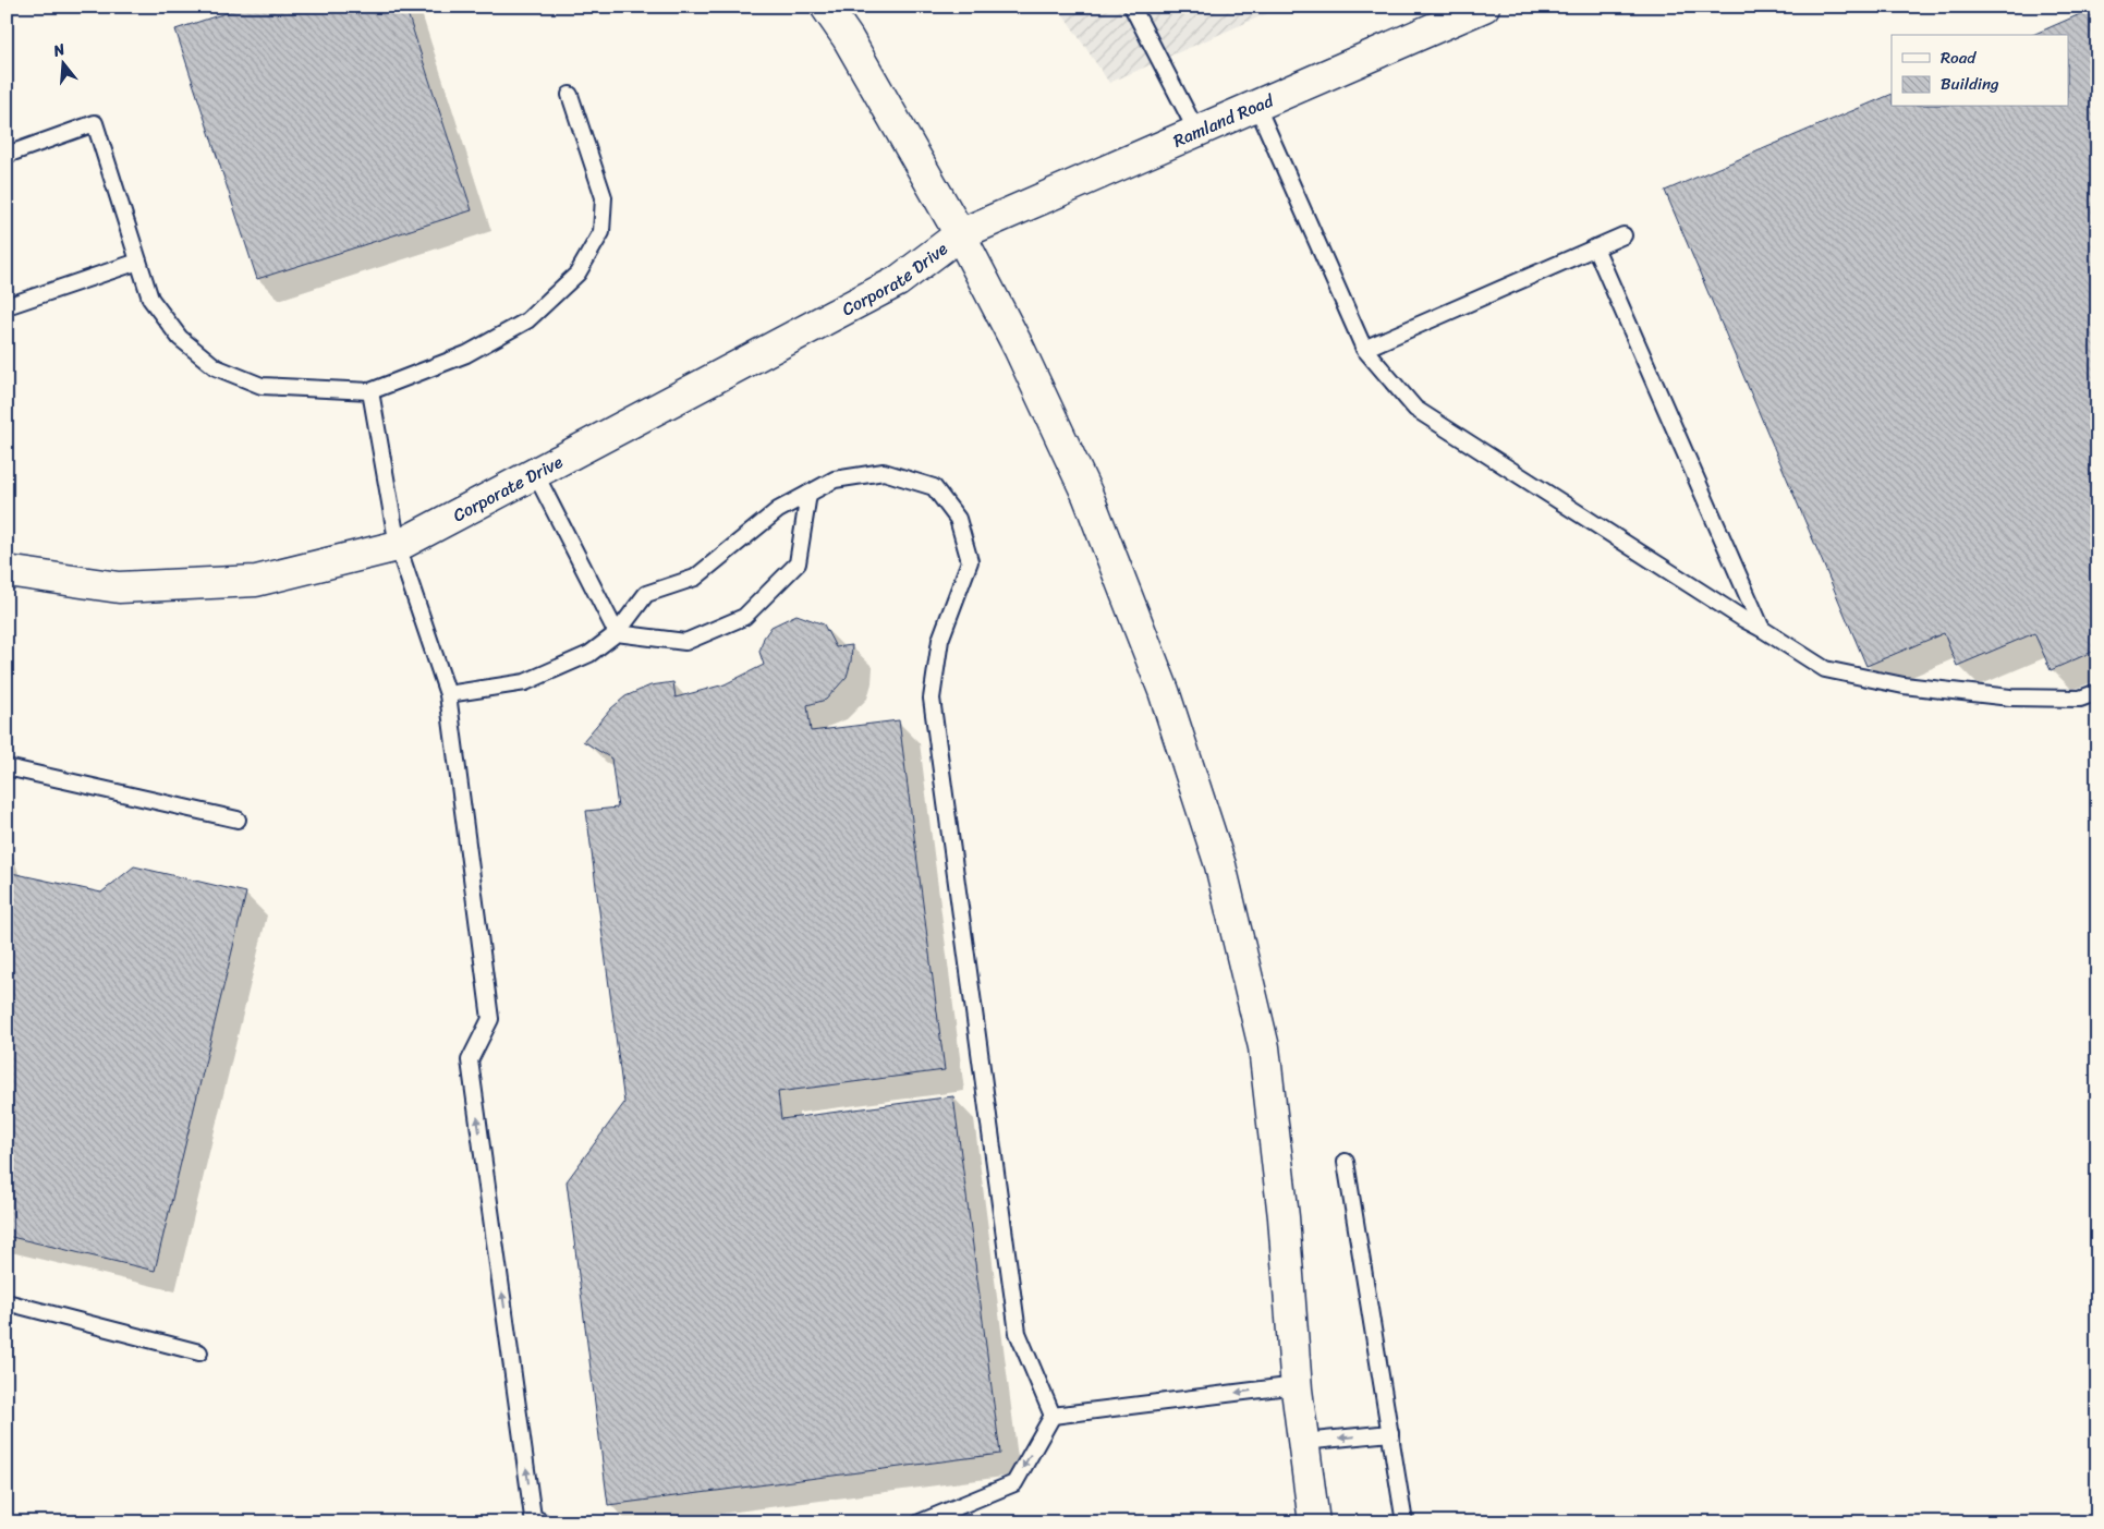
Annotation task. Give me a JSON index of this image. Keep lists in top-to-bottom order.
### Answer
{
  "streets": {
    "street": ["Ramland Road", "Corporate Drive"]
  },
  "crossings": [
    ["Ramland Road", "Corporate Drive"]
  ],
  "legend": ["Road", "Building"],
  "north": "top"
}
